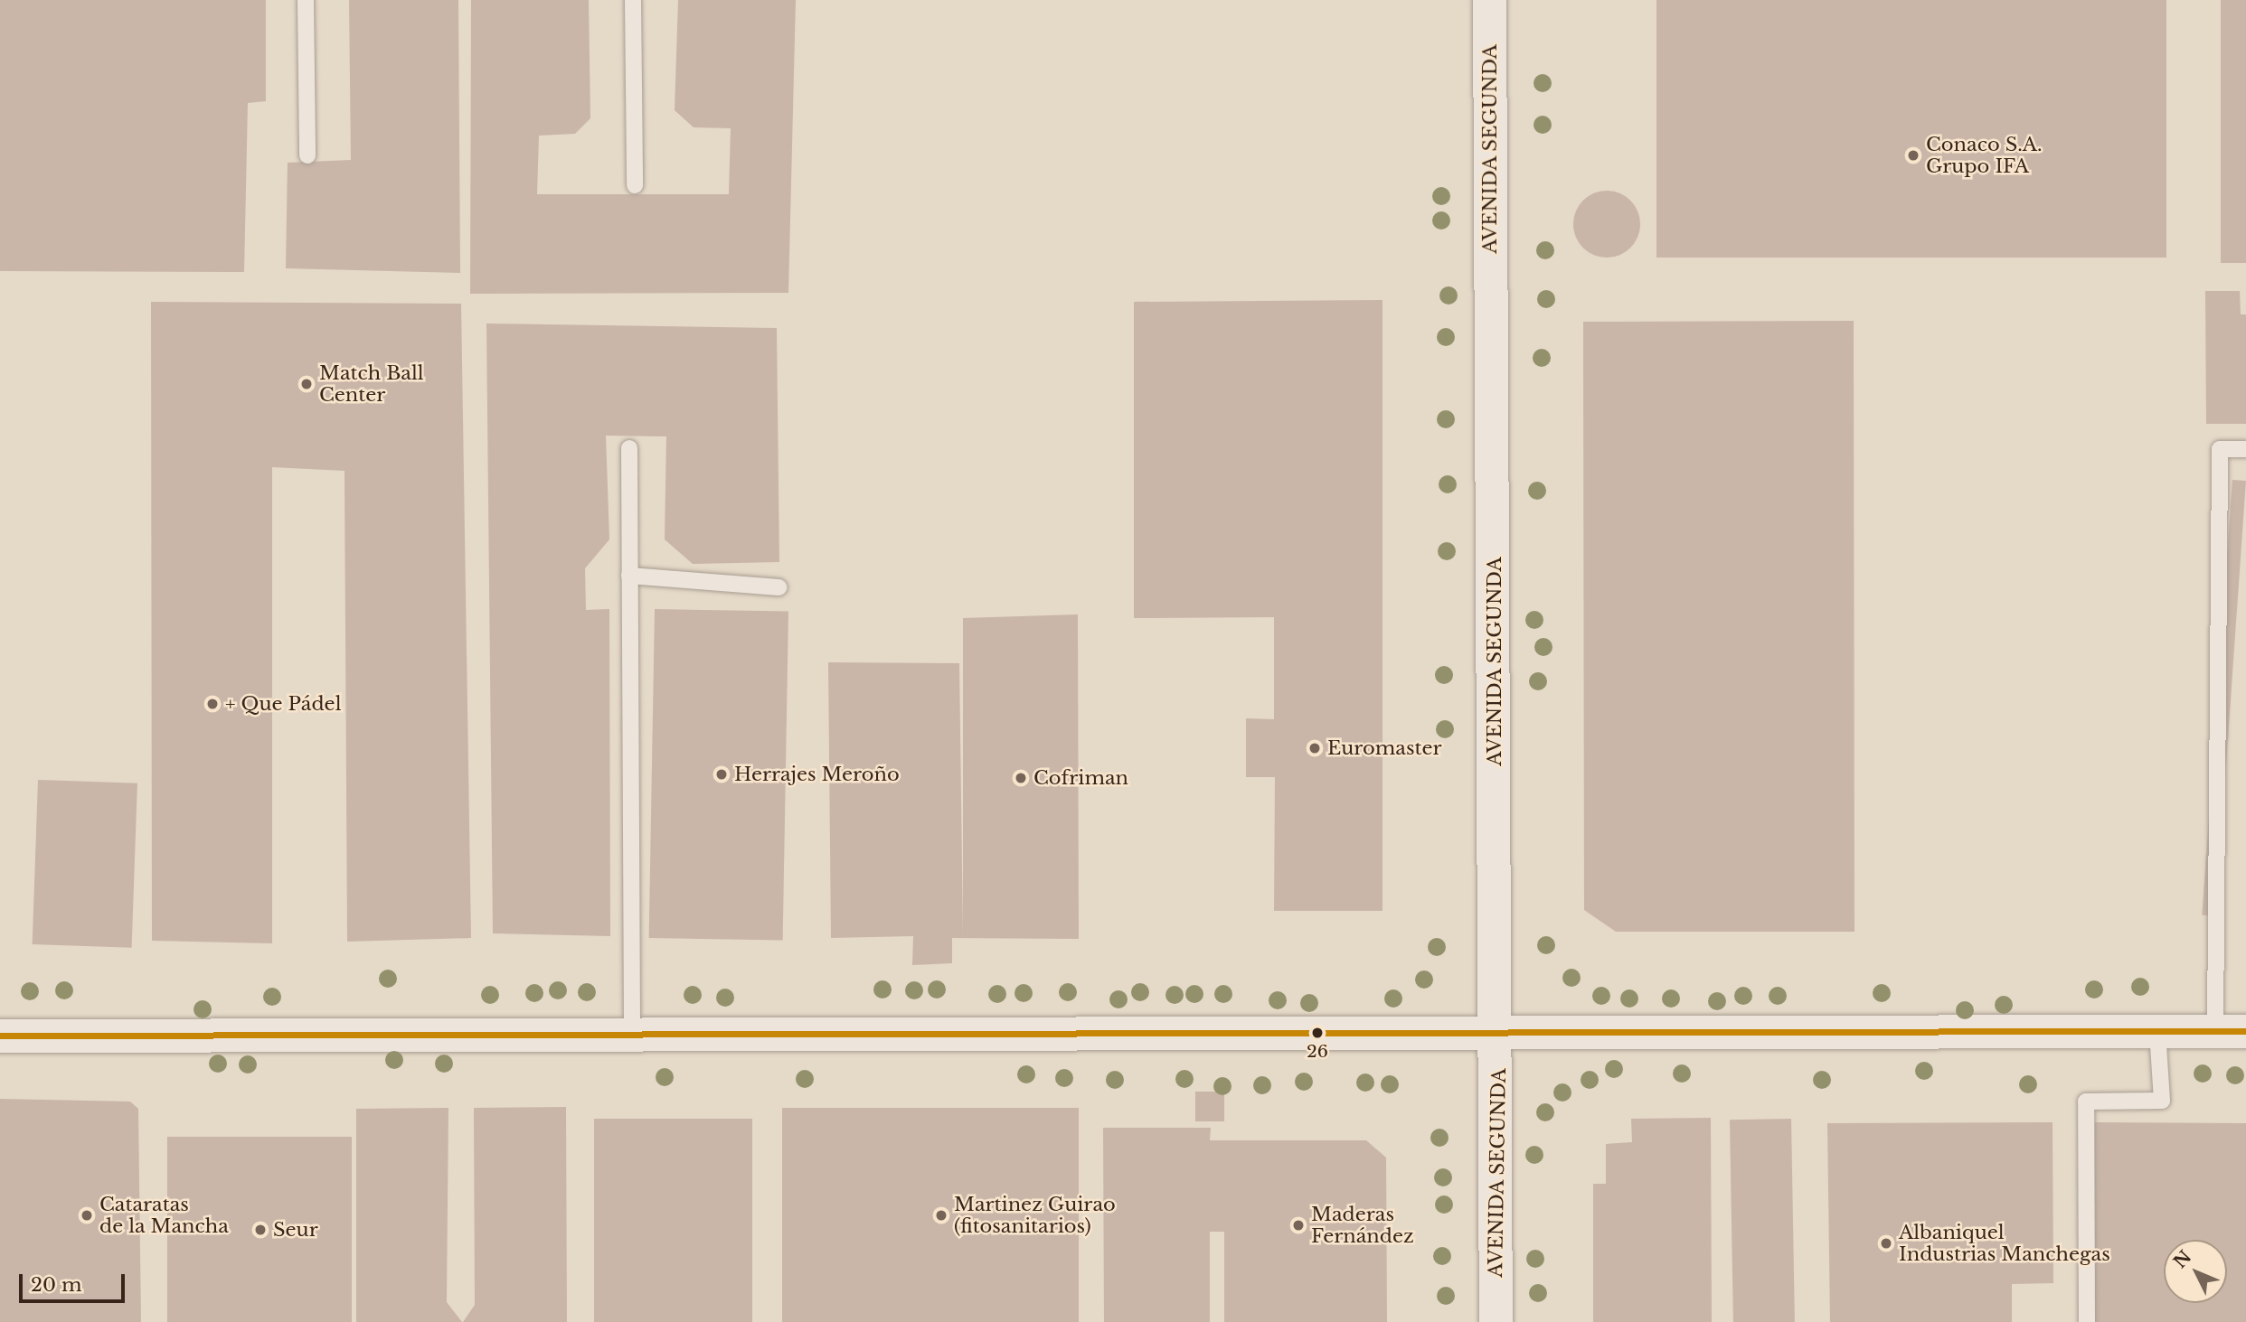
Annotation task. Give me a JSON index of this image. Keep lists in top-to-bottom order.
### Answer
{
  "streets": {
    "street": ["AVENIDA SEGUNDA"]
  },
  "places": [
    "Conaco S.A. Grupo IFA",
    "Match Ball Center",
    "+ Que Pádel",
    "Euromaster",
    "Herrajes Meroño",
    "Cofriman",
    "26",
    "Cataratas de la Mancha",
    "Martinez Guirao (fitosanitarios)",
    "Maderas Fernández",
    "Seur",
    "Albaniquel Industrias Manchegas"
  ],
  "scale_bar": "20 m",
  "north": "top left"
}
